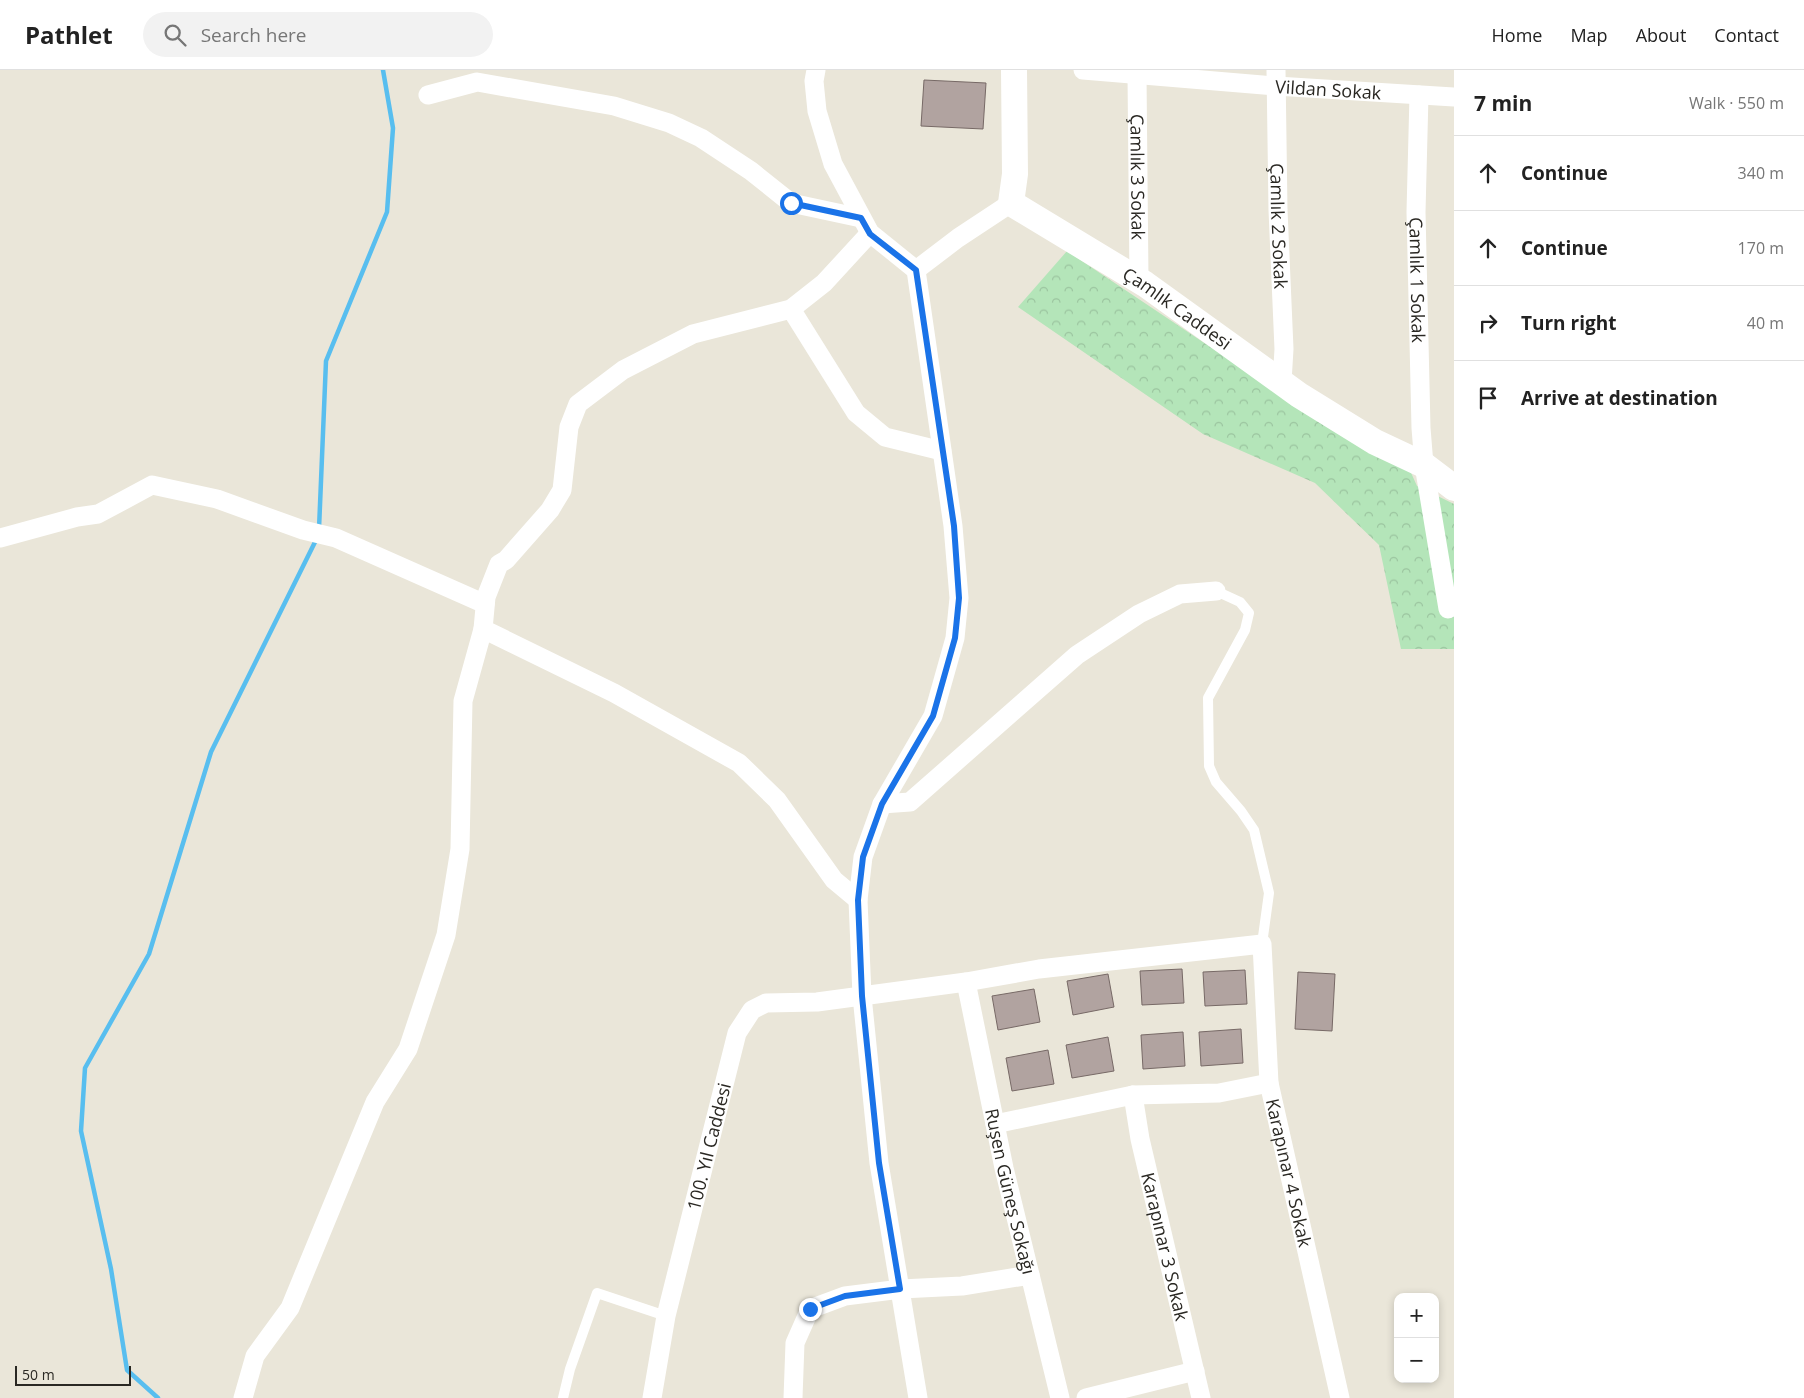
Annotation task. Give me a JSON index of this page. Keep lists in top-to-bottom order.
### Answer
{
  "streets": {
    "street": [
      "Vildan Sokak",
      "Çamlık 3 Sokak",
      "Çamlık 2 Sokak",
      "Çamlık 1 Sokak",
      "Çamlık Caddesi",
      "100. Yıl Caddesi",
      "Karapınar 4 Sokak",
      "Ruşen Güneş Sokağı",
      "Karapınar 3 Sokak"
    ]
  },
  "crossings": [
    ["Vildan Sokak", "Çamlık 3 Sokak"],
    ["Vildan Sokak", "Çamlık 2 Sokak"],
    ["Vildan Sokak", "Çamlık 1 Sokak"],
    ["Çamlık 3 Sokak", "Çamlık Caddesi"],
    ["Çamlık 2 Sokak", "Çamlık Caddesi"],
    ["Çamlık 1 Sokak", "Çamlık Caddesi"],
    ["100. Yıl Caddesi", "Karapınar 4 Sokak"],
    ["100. Yıl Caddesi", "Ruşen Güneş Sokağı"]
  ],
  "scale_bar": "50 m",
  "page": {
    "header": "Pathlet",
    "search": "Search here",
    "nav": [
      "Home",
      "Map",
      "About",
      "Contact"
    ],
    "heading": ["7 min", "Walk · 550 m"],
    "list": [
      ["Continue", "340 m"],
      ["Continue", "170 m"],
      ["Turn right", "40 m"],
      "Arrive at destination"
    ],
    "map_buttons": ["+", "−"],
    "scale": "50 m"
  }
}
